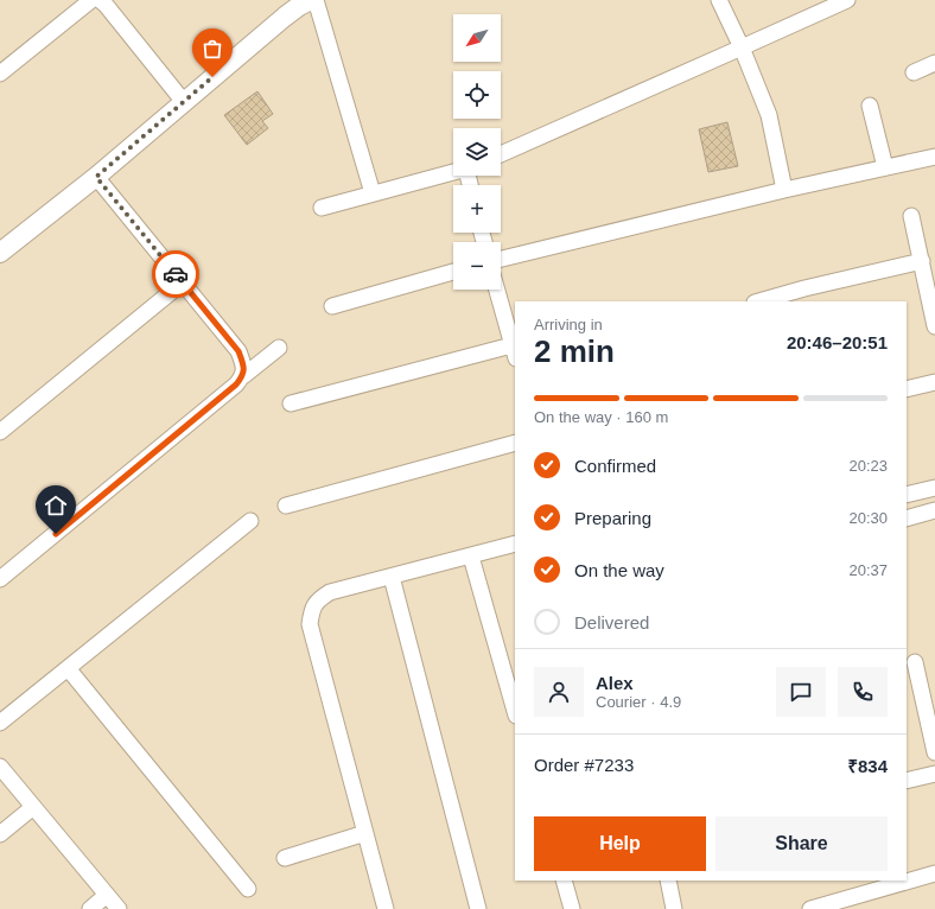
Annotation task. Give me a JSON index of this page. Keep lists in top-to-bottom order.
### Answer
{
  "north": "bottom left",
  "page": {
    "map_buttons": ["+", "−"],
    "heading": ["2 min", "Arriving in", "20:46–20:51"],
    "panel": [
      "Alex",
      "Courier · 4.9",
      "Order #7233",
      "₹834"
    ],
    "bar": "On the way · 160 m",
    "list": [
      ["Confirmed", "20:23"],
      ["Preparing", "20:30"],
      ["On the way", "20:37"],
      "Delivered"
    ],
    "buttons": ["Help", "Share"]
  }
}
